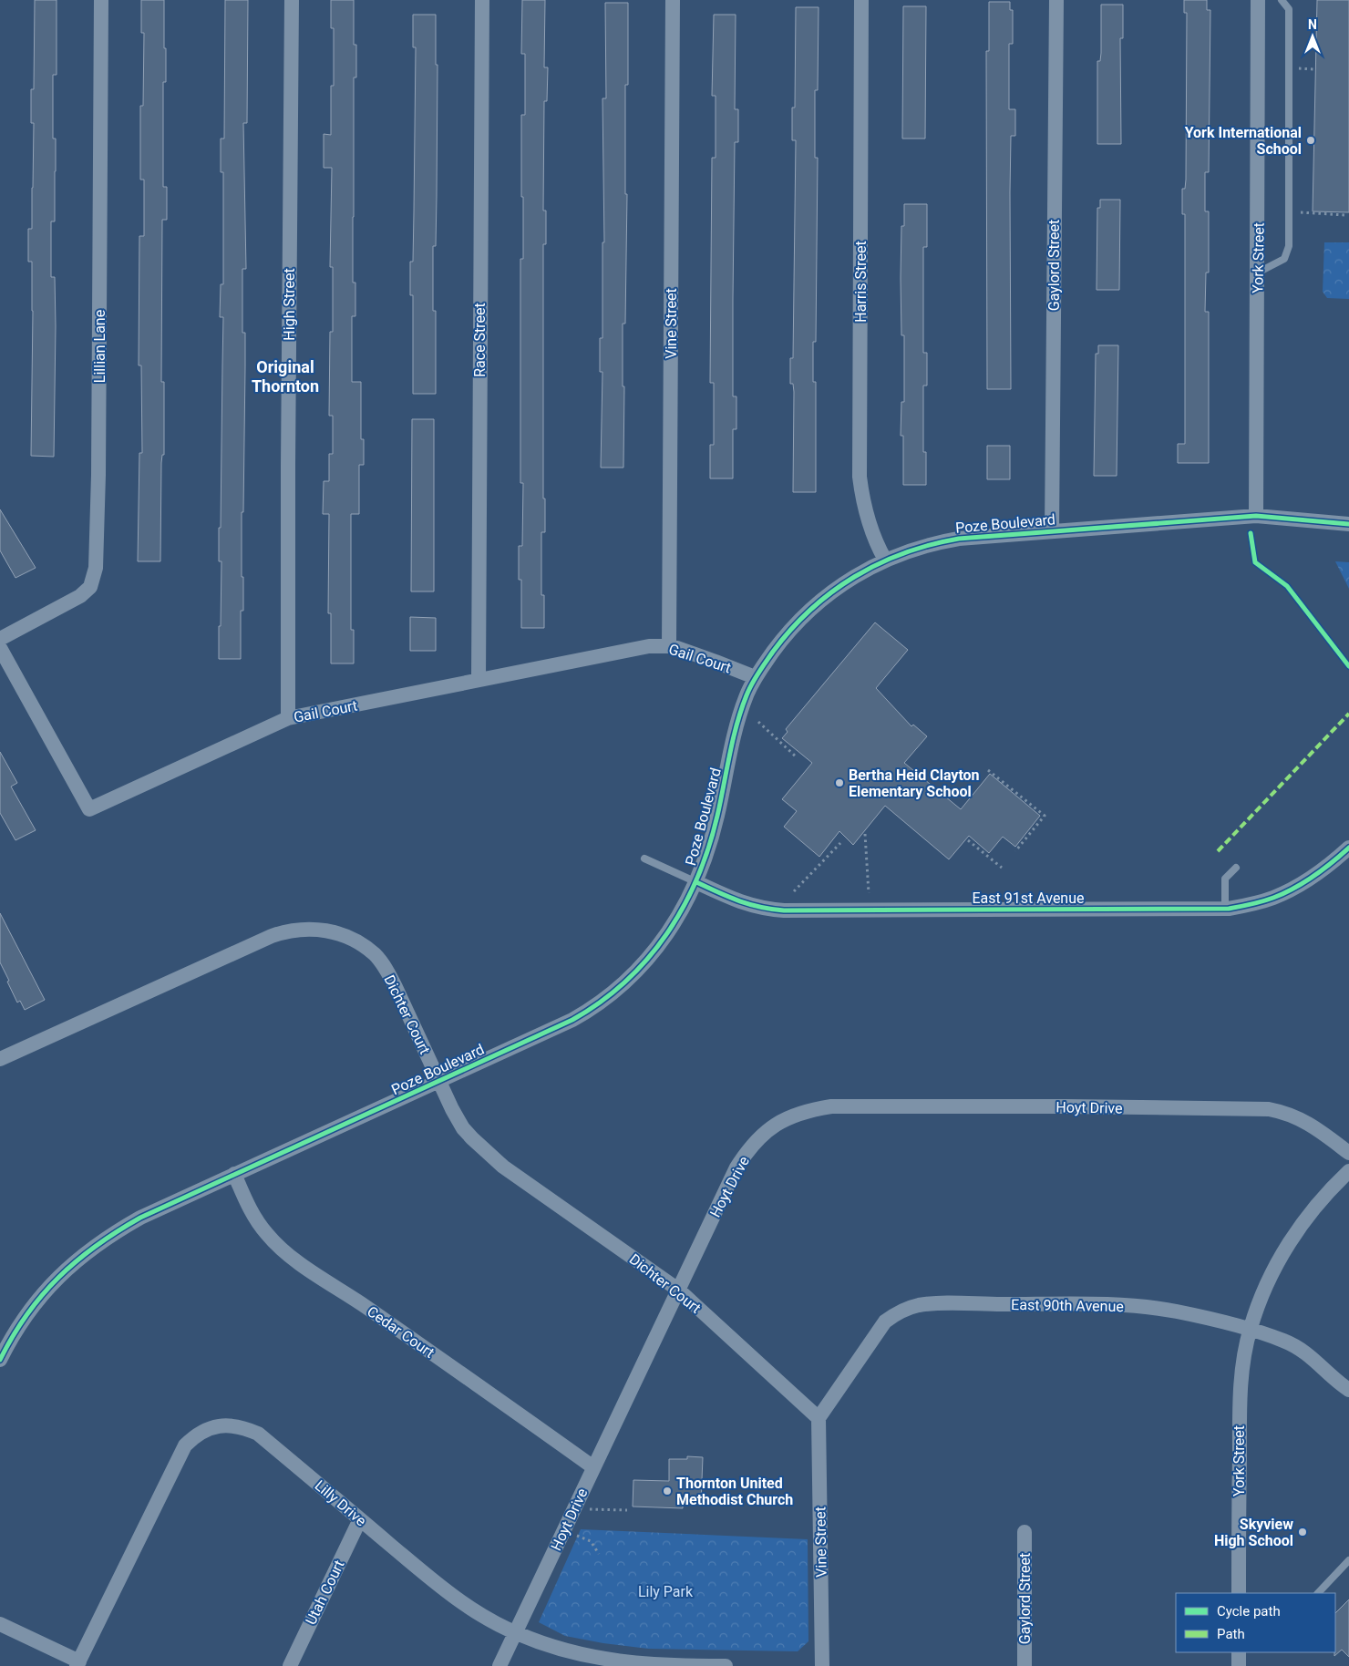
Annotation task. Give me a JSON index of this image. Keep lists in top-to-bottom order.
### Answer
{
  "streets": {
    "street": [
      "York Street",
      "Gaylord Street",
      "Harris Street",
      "High Street",
      "Vine Street",
      "Race Street",
      "Lillian Lane",
      "Poze Boulevard",
      "Gail Court",
      "East 91st Avenue",
      "Dichter Court",
      "Hoyt Drive",
      "East 90th Avenue",
      "Cedar Court",
      "Lilly Drive",
      "Utah Court"
    ]
  },
  "crossings": [
    ["York Street", "Poze Boulevard"],
    ["York Street", "East 90th Avenue"],
    ["Gaylord Street", "Poze Boulevard"],
    ["Harris Street", "Poze Boulevard"],
    ["High Street", "Gail Court"],
    ["Vine Street", "Gail Court"],
    ["Vine Street", "Dichter Court"],
    ["Vine Street", "East 90th Avenue"],
    ["Race Street", "Gail Court"],
    ["Poze Boulevard", "Gail Court"],
    ["Poze Boulevard", "East 91st Avenue"],
    ["Poze Boulevard", "Dichter Court"],
    ["Poze Boulevard", "Cedar Court"],
    ["Dichter Court", "Hoyt Drive"],
    ["Dichter Court", "East 90th Avenue"],
    ["Hoyt Drive", "Cedar Court"],
    ["Hoyt Drive", "Lilly Drive"],
    ["Lilly Drive", "Utah Court"]
  ],
  "districts": ["Original Thornton"],
  "parks": ["Lily Park"],
  "places": [
    "York International School",
    "Bertha Heid Clayton Elementary School",
    "Thornton United Methodist Church",
    "Skyview High School"
  ],
  "legend": ["Cycle path", "Path"],
  "north": "top"
}
